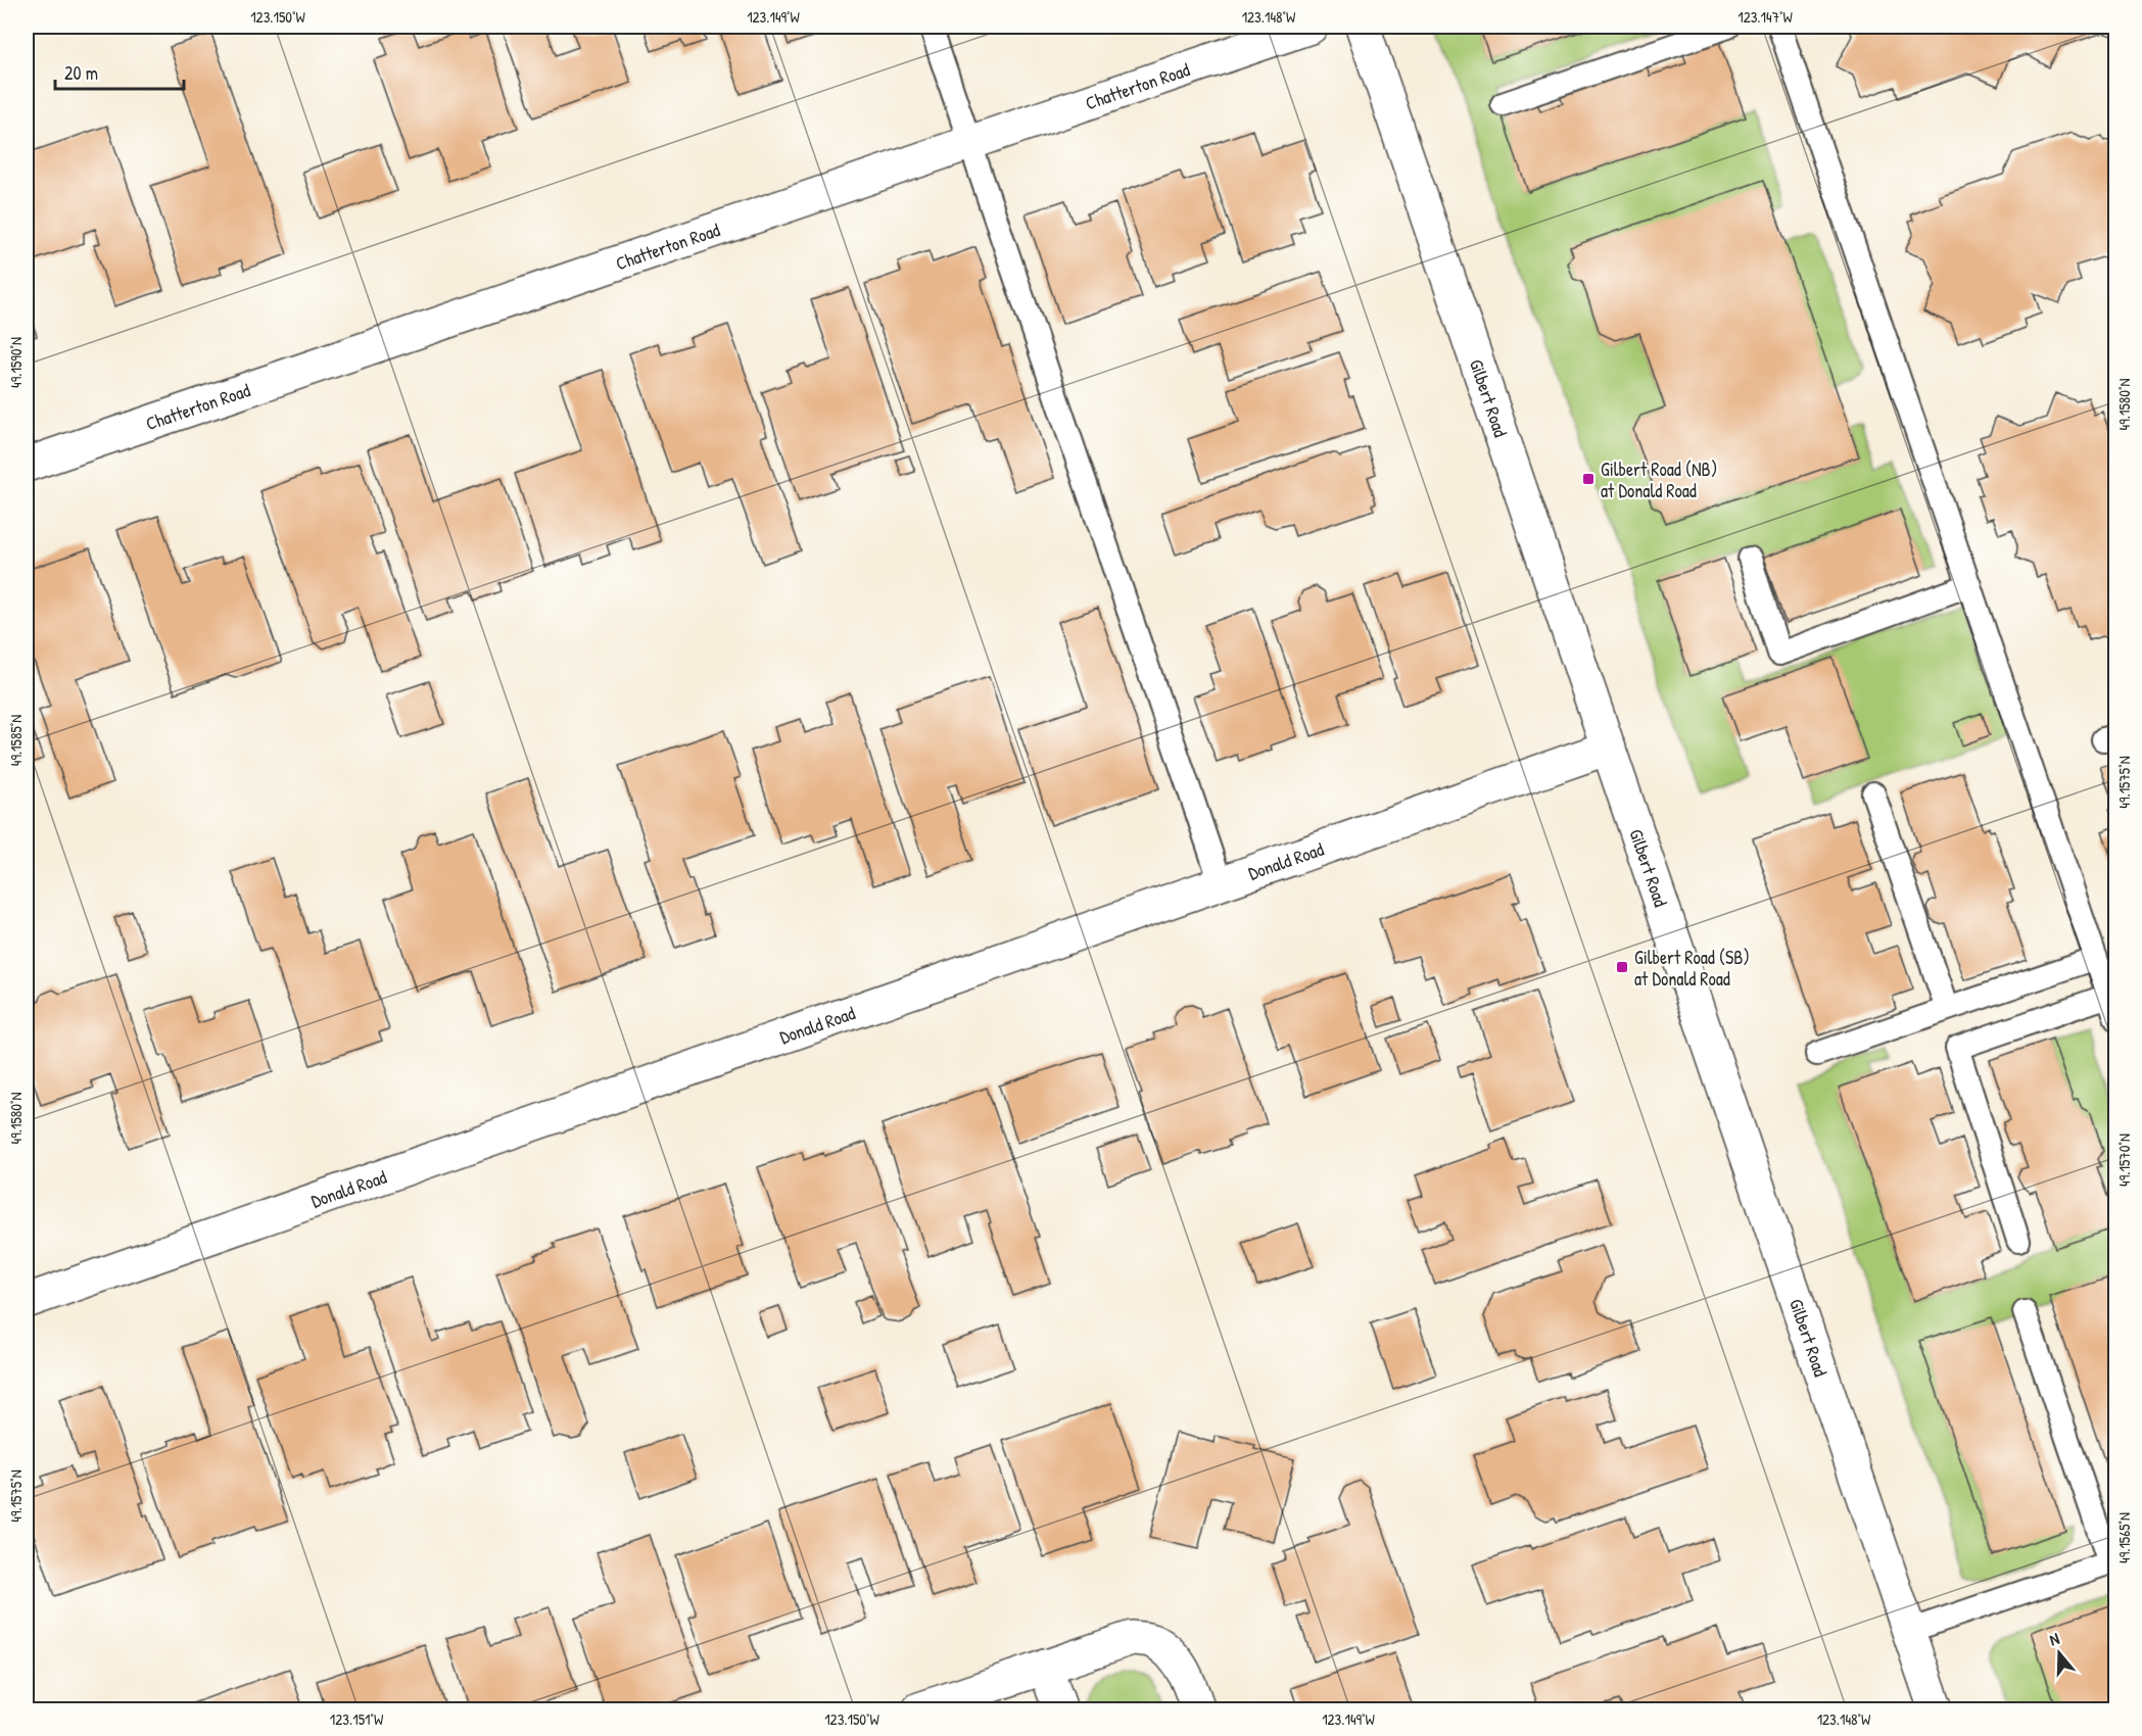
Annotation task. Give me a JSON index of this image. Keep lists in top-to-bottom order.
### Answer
{
  "streets": {
    "street": ["Chatterton Road", "Gilbert Road", "Donald Road"]
  },
  "crossings": [
    ["Gilbert Road", "Donald Road"]
  ],
  "places": {
    "transit": ["Gilbert Road (NB) at Donald Road", "Gilbert Road (SB) at Donald Road"]
  },
  "scale_bar": "20 m",
  "north": "top",
  "coordinates": [
    "123.150°W",
    "123.149°W",
    "123.148°W",
    "123.147°W",
    "49.1590°N",
    "49.1580°N",
    "49.1585°N",
    "49.1575°N",
    "49.1570°N",
    "49.1565°N",
    "123.151°W"
  ]
}
